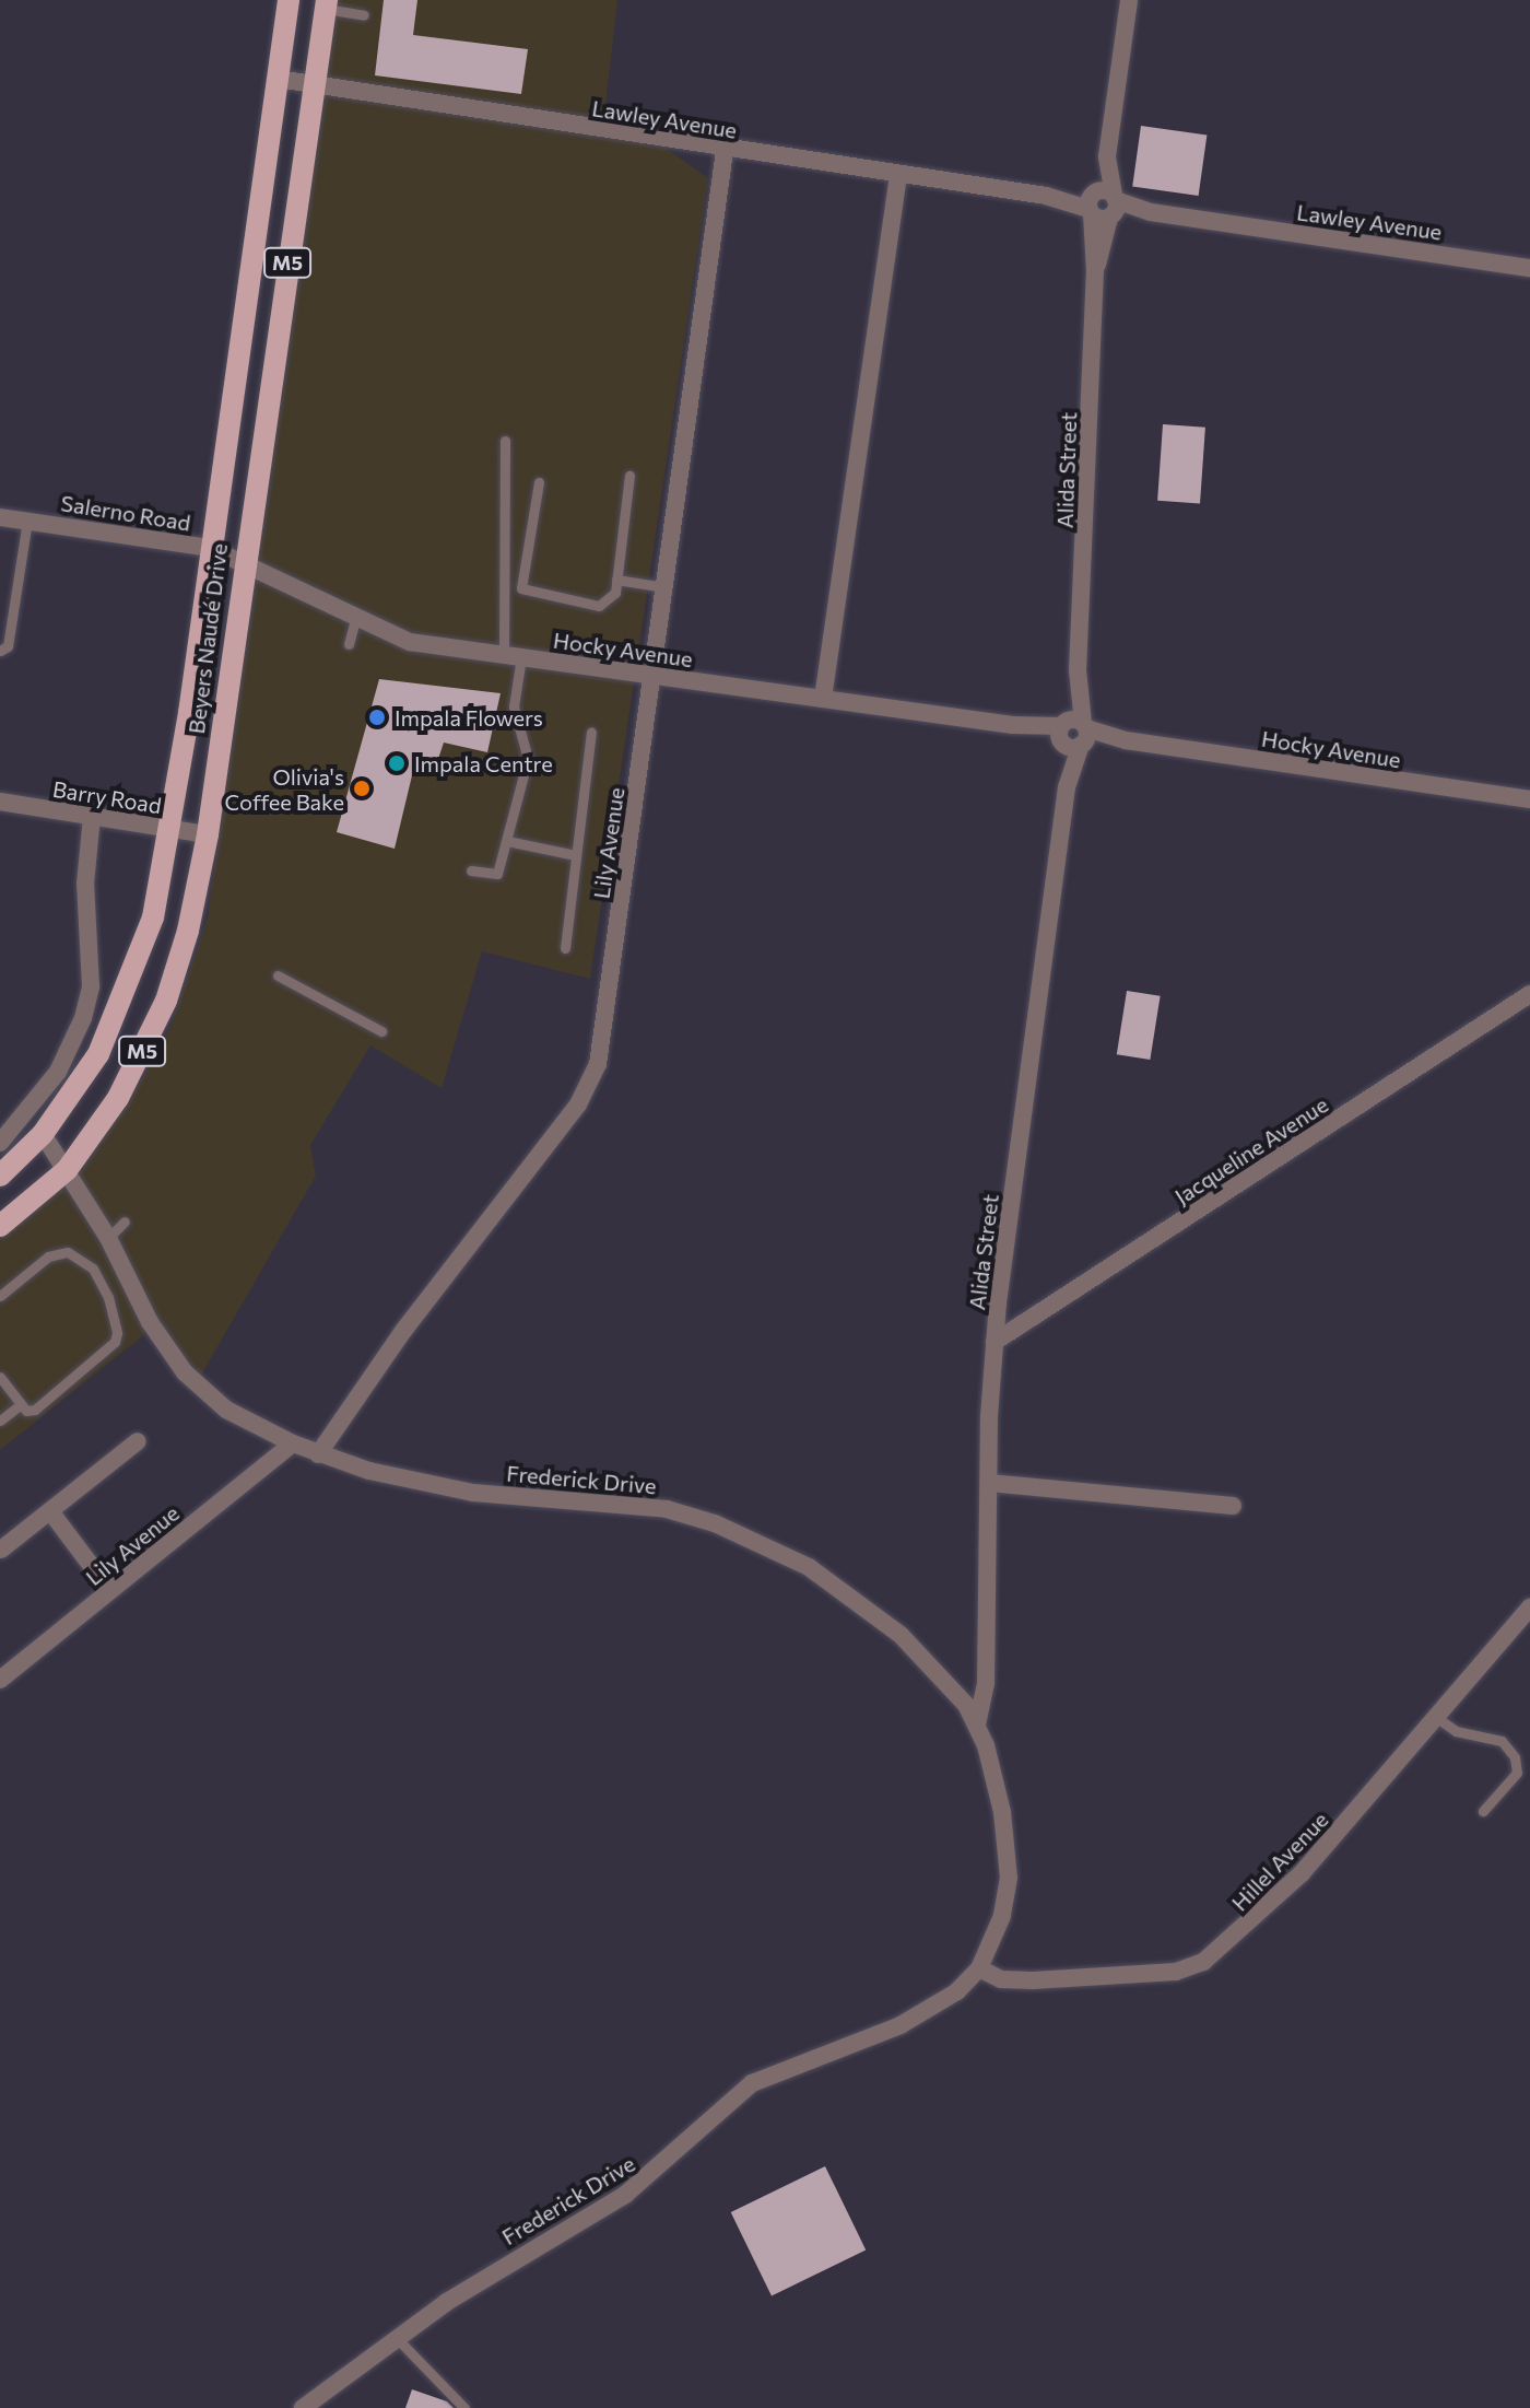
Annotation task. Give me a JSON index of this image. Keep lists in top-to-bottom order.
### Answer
{
  "streets": {
    "main road": ["M5", "Beyers Naudé Drive"],
    "street": [
      "Lawley Avenue",
      "Alida Street",
      "Salerno Road",
      "Hocky Avenue",
      "Barry Road",
      "Lily Avenue",
      "Jacqueline Avenue",
      "Frederick Drive",
      "Hillel Avenue"
    ]
  },
  "crossings": [
    ["Lawley Avenue", "Alida Street"],
    ["Lawley Avenue", "Beyers Naudé Drive"],
    ["Lawley Avenue", "Lily Avenue"],
    ["Alida Street", "Hocky Avenue"],
    ["Alida Street", "Jacqueline Avenue"],
    ["Alida Street", "Frederick Drive"],
    ["Salerno Road", "Beyers Naudé Drive"],
    ["Salerno Road", "Hocky Avenue"],
    ["Beyers Naudé Drive", "Hocky Avenue"],
    ["Beyers Naudé Drive", "Barry Road"],
    ["Beyers Naudé Drive", "Frederick Drive"],
    ["Hocky Avenue", "Lily Avenue"],
    ["Lily Avenue", "Frederick Drive"],
    ["Frederick Drive", "Hillel Avenue"]
  ],
  "places": ["Impala Flowers", "Impala Centre", "Olivia's Coffee Bake"]
}
